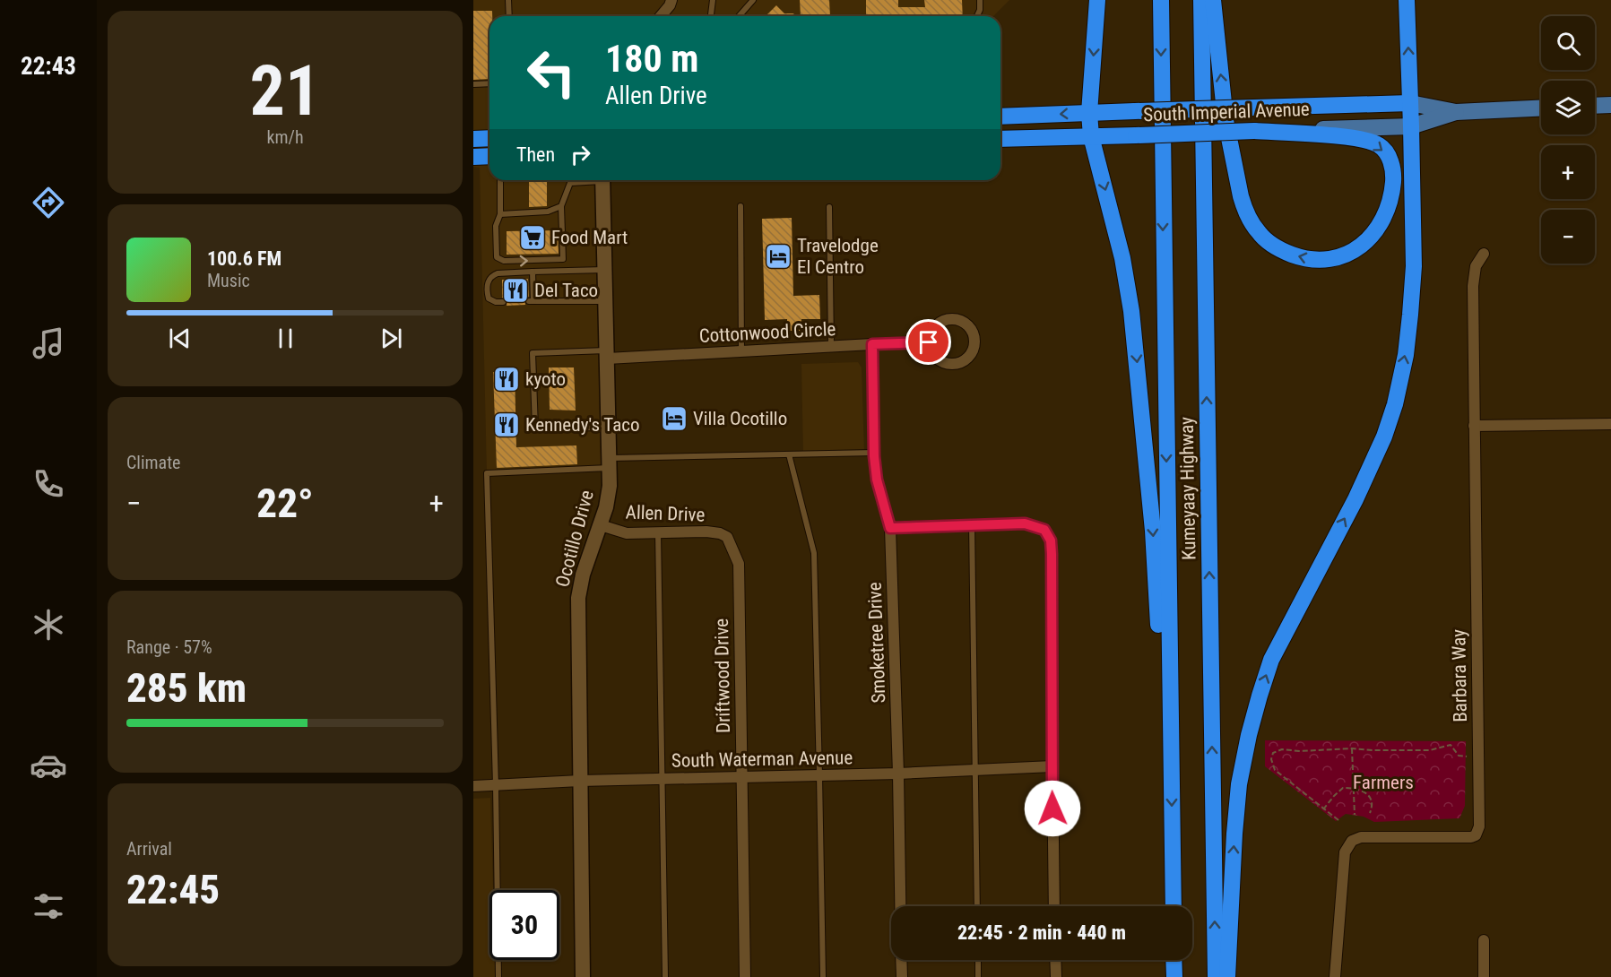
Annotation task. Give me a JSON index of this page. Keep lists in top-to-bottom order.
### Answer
{
  "streets": {
    "highway": ["South Imperial Avenue", "Kumeyaay Highway"],
    "street": [
      "Cottonwood Circle",
      "Allen Drive",
      "Ocotillo Drive",
      "Smoketree Drive",
      "Driftwood Drive",
      "Barbara Way",
      "South Waterman Avenue"
    ]
  },
  "crossings": [
    ["Cottonwood Circle", "Ocotillo Drive"],
    ["Cottonwood Circle", "Smoketree Drive"],
    ["Allen Drive", "Ocotillo Drive"],
    ["Allen Drive", "Driftwood Drive"],
    ["Ocotillo Drive", "South Waterman Avenue"],
    ["Smoketree Drive", "South Waterman Avenue"],
    ["Driftwood Drive", "South Waterman Avenue"]
  ],
  "parks": ["Farmers"],
  "places": {
    "supermarket": ["Food Mart"],
    "hotel": ["Travelodge El Centro", "Villa Ocotillo"],
    "restaurant": ["Del Taco", "kyoto", "Kennedy's Taco"]
  },
  "page": {
    "tabs": "22:43",
    "tile": [
      ["21", "km/h"],
      "Climate",
      ["Range · 57%", "285 km"],
      ["Arrival", "22:45"]
    ],
    "map_buttons": ["+", "−"],
    "turn": ["180 m", "Allen Drive"],
    "then": "Then",
    "song": ["100.6 FM", "Music"],
    "heat": ["−", "22°", "+"],
    "limit": "30",
    "trip": "22:45 · 2 min · 440 m"
  }
}
